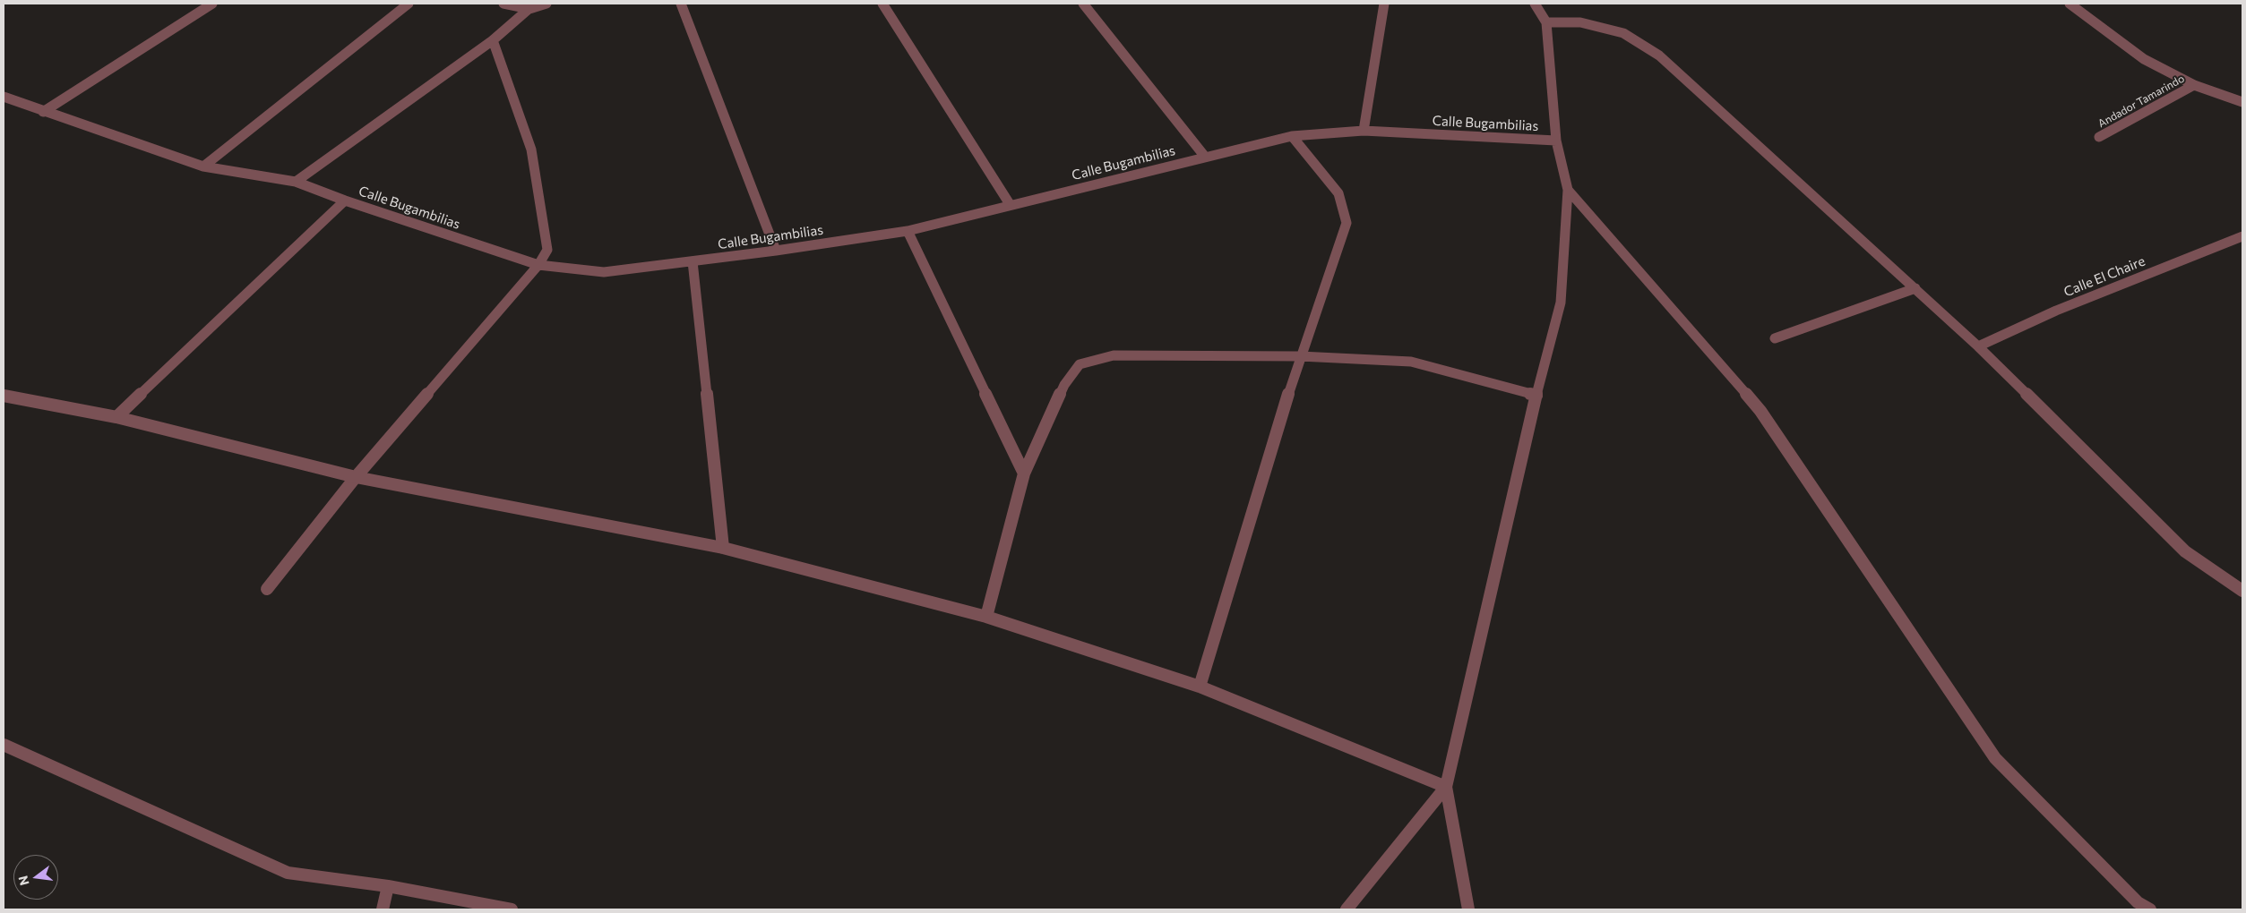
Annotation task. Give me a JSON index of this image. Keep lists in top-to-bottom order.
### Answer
{
  "streets": {
    "street": ["Andador Tamarindo", "Calle Bugambilias", "Calle El Chaire"]
  },
  "north": "left"
}
